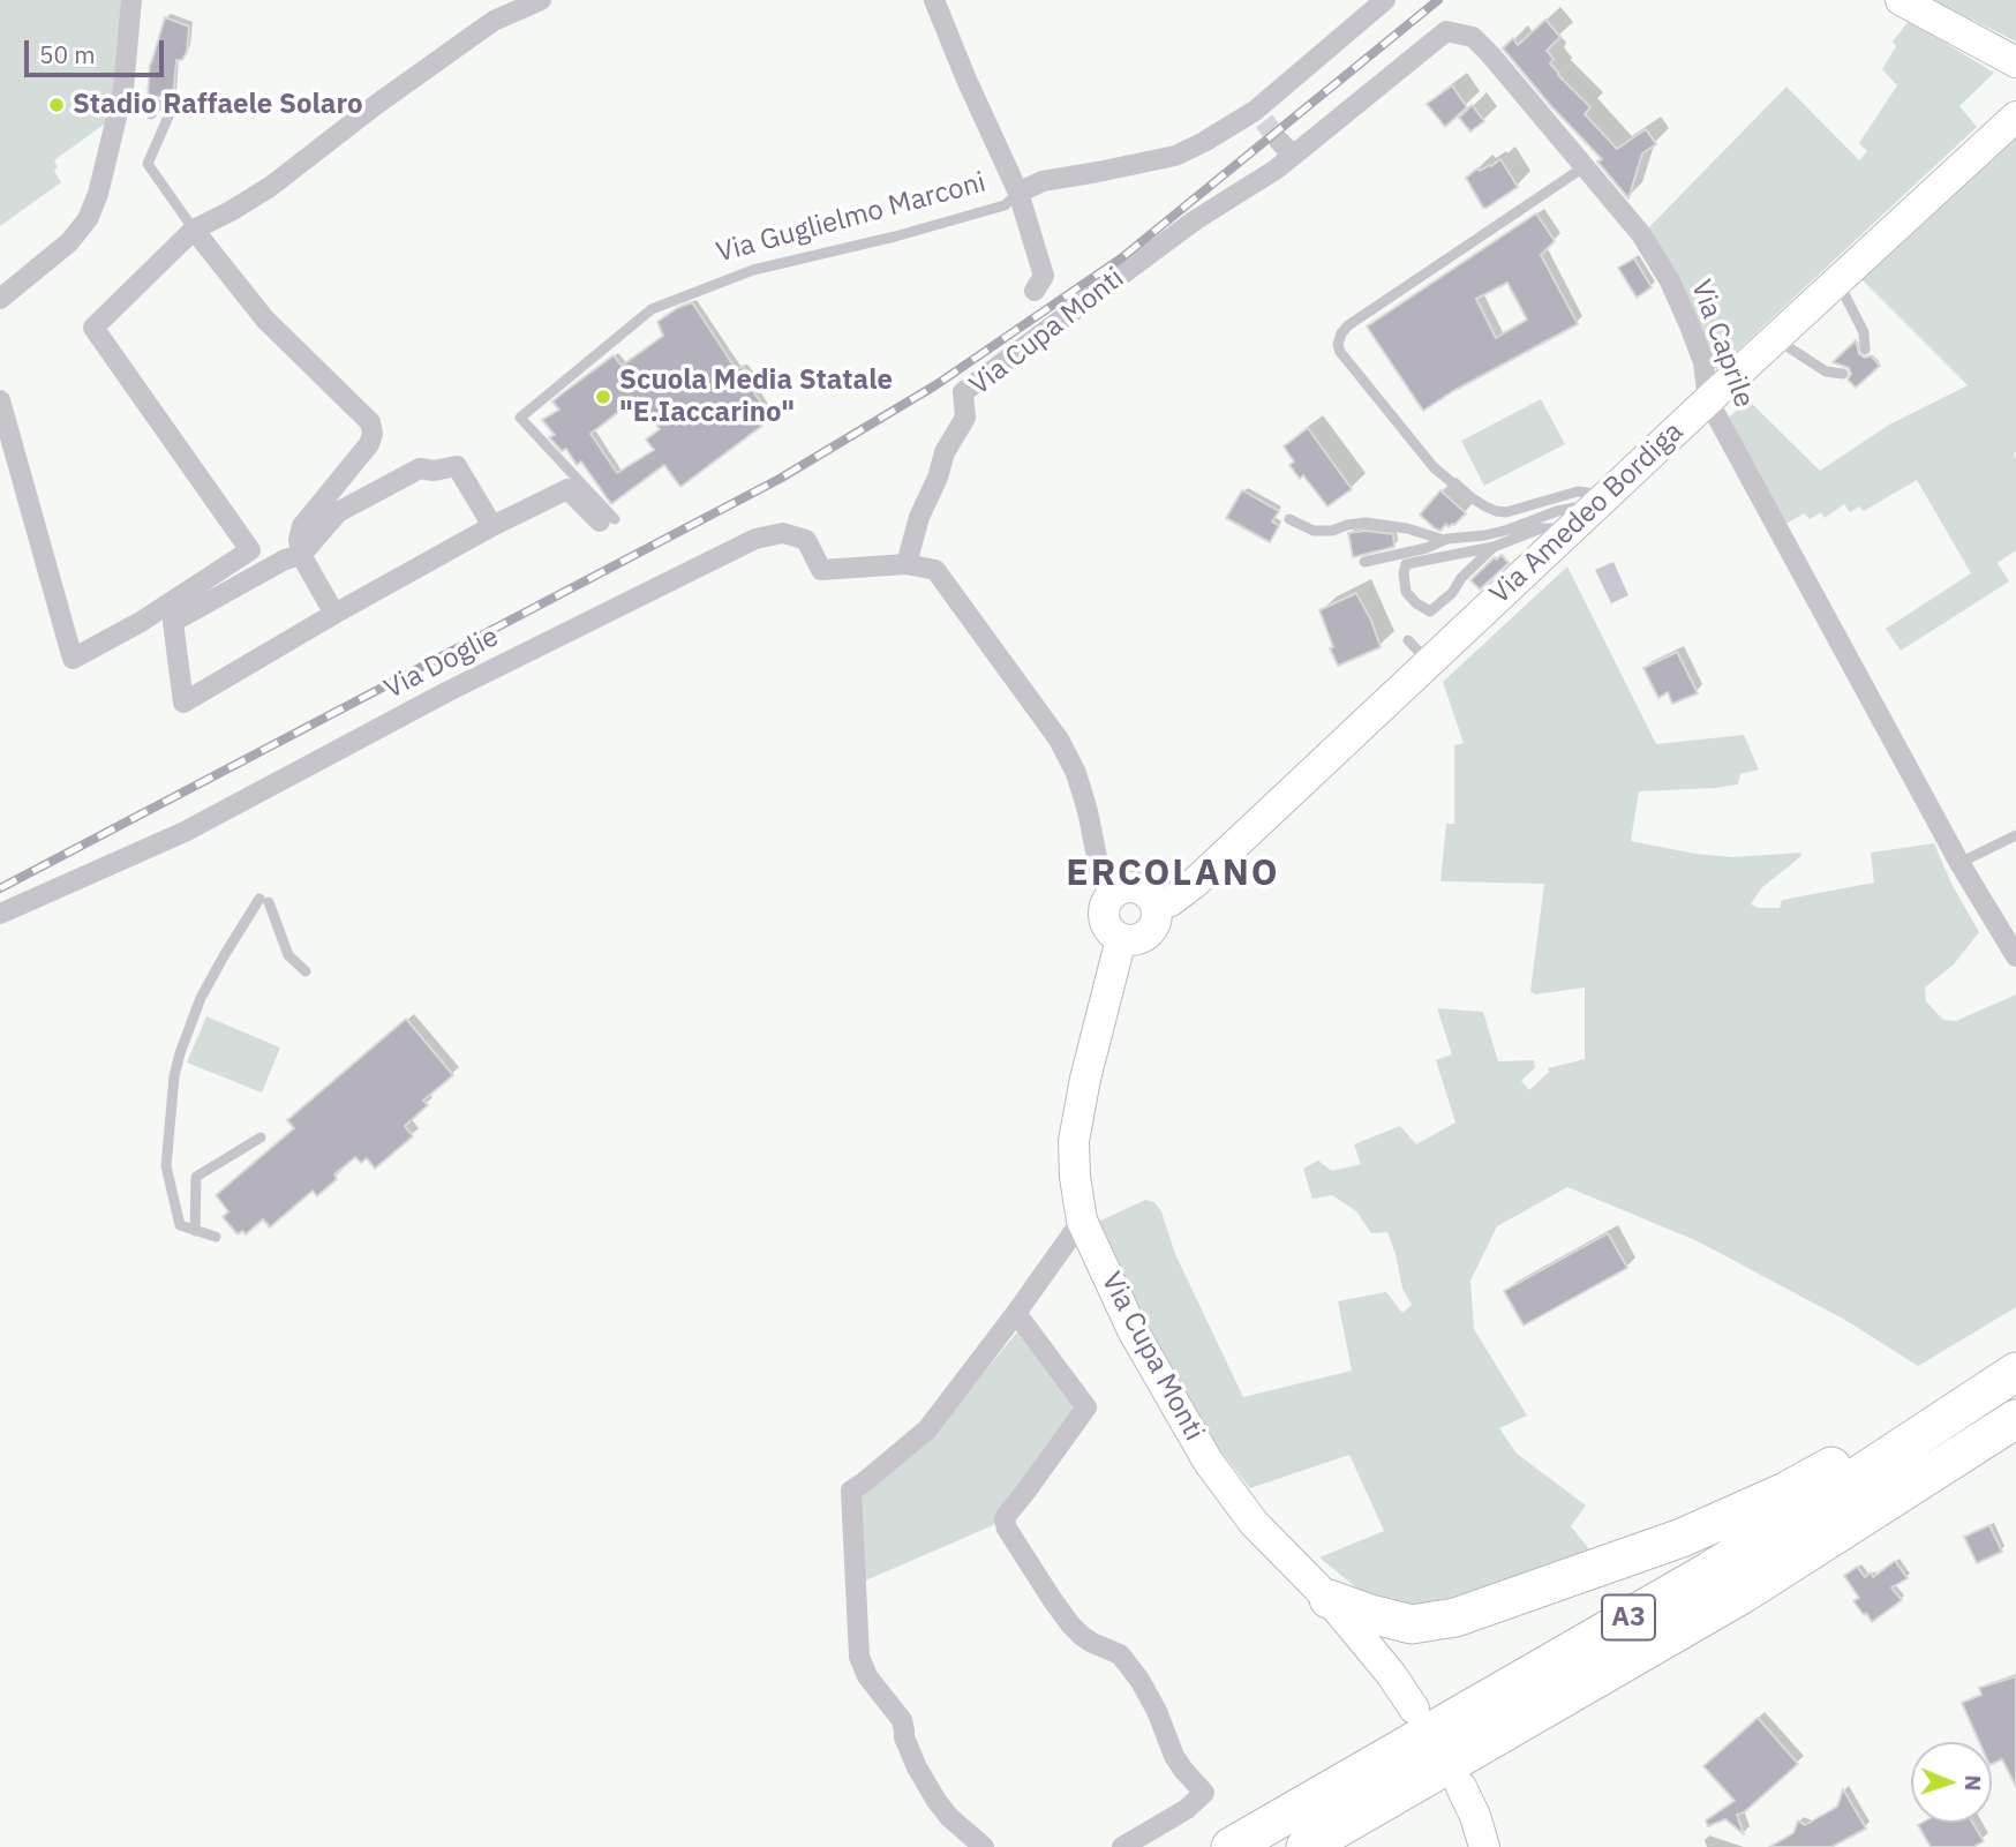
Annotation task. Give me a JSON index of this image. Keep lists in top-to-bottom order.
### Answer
{
  "streets": {
    "highway": ["A3"],
    "street": [
      "Via Guglielmo Marconi",
      "Via Cupa Monti",
      "Via Caprile",
      "Via Amedeo Bordiga",
      "Via Doglie"
    ]
  },
  "crossings": [
    ["Via Cupa Monti", "Via Caprile"],
    ["Via Cupa Monti", "Via Amedeo Bordiga"],
    ["Via Cupa Monti", "Via Doglie"],
    ["Via Caprile", "Via Amedeo Bordiga"]
  ],
  "districts": ["ERCOLANO"],
  "places": ["Stadio Raffaele Solaro", "Scuola Media Statale \"E.Iaccarino\""],
  "scale_bar": "50 m",
  "north": "right"
}
